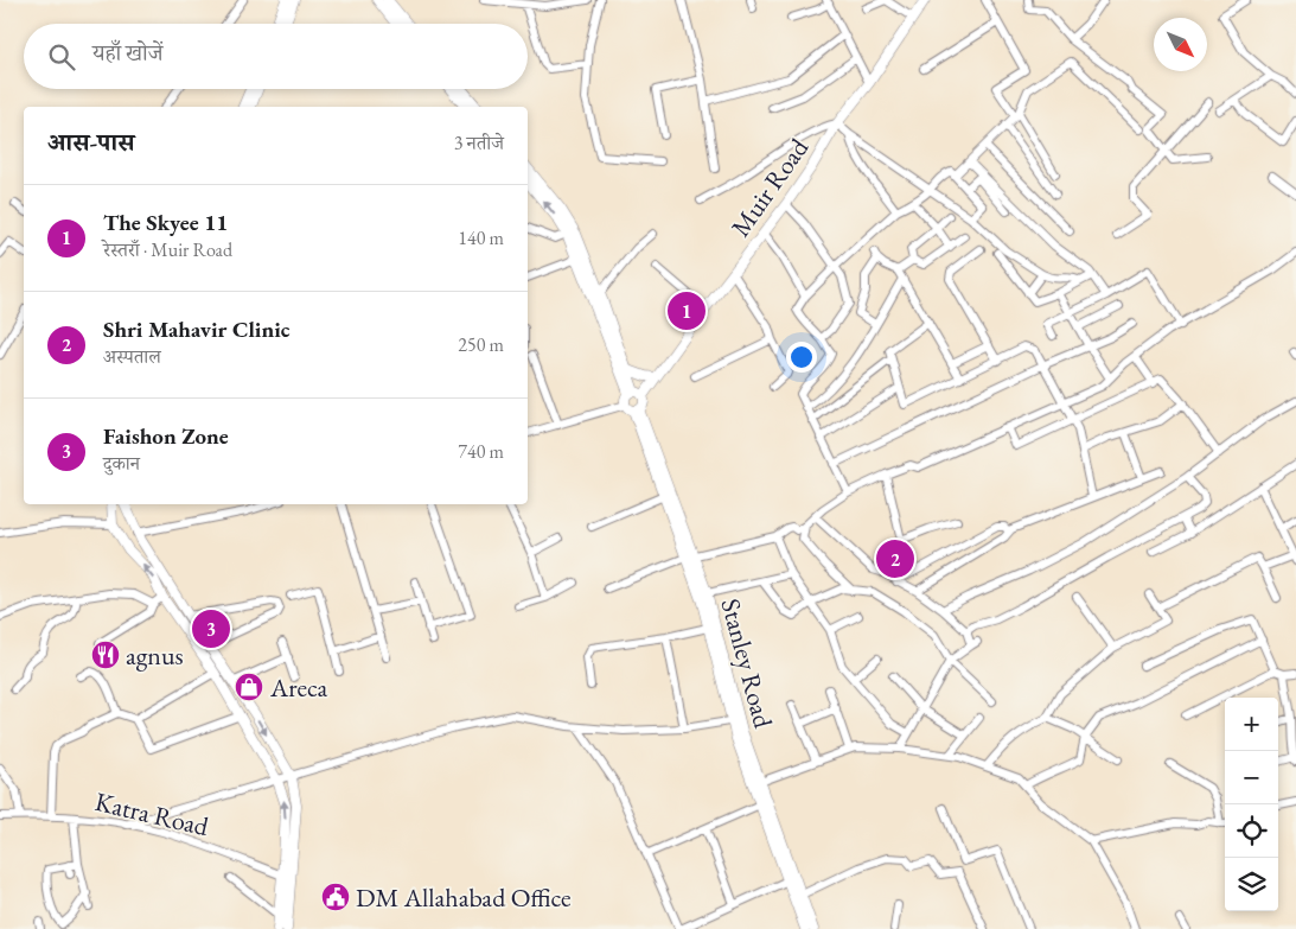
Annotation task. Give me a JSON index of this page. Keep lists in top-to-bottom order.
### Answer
{
  "streets": {
    "main road": ["Muir Road", "Stanley Road"],
    "street": ["Katra Road"]
  },
  "places": {
    "restaurant": ["agnus"],
    "shop": ["Areca"],
    "public building": ["DM Allahabad Office"]
  },
  "north": "bottom right",
  "page": {
    "search": "यहाँ खोजें",
    "heading": ["आस-पास", "3 नतीजे"],
    "list": [
      {
        "mark": "1",
        "name": "The Skyee 11",
        "note": "रेस्तराँ · Muir Road",
        "value": "140 m"
      },
      {
        "mark": "2",
        "name": "Shri Mahavir Clinic",
        "note": "अस्पताल",
        "value": "250 m"
      },
      {
        "mark": "3",
        "name": "Faishon Zone",
        "note": "दुकान",
        "value": "740 m"
      }
    ],
    "pins": ["1", "2", "3"],
    "map_buttons": ["+", "−"]
  }
}
